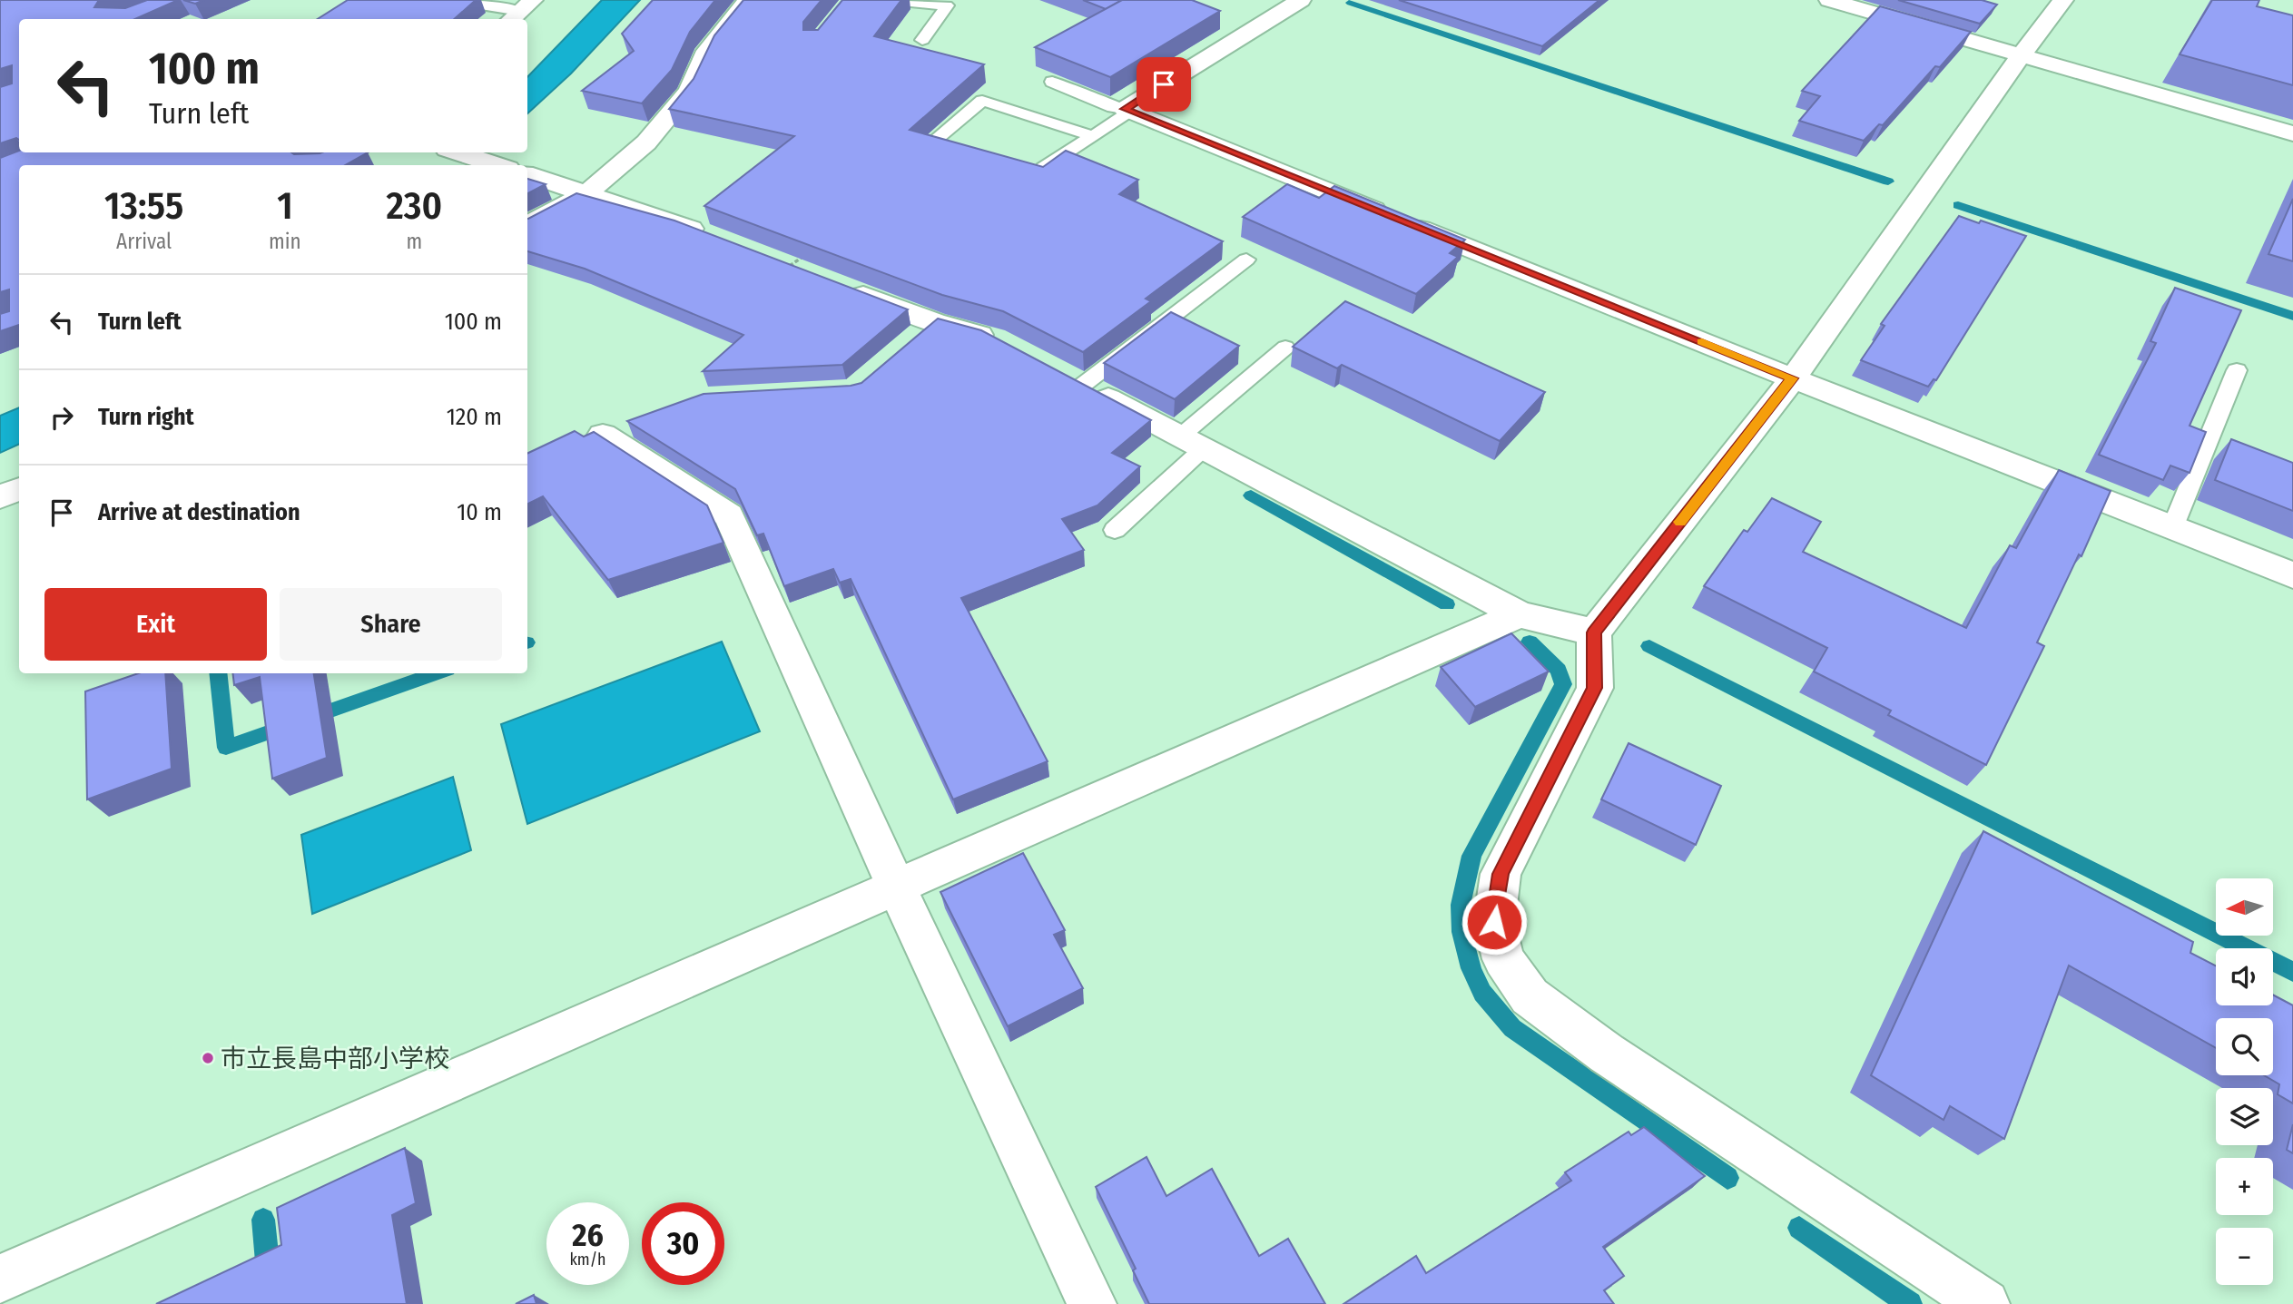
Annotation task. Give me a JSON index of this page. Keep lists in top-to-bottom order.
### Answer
{
  "places": ["市立長島中部小学校"],
  "north": "left",
  "page": {
    "turn": ["100 m", "Turn left"],
    "eta": [
      "13:55",
      "Arrival",
      "1",
      "min",
      "230",
      "m"
    ],
    "list": [
      {
        "name": "Turn left",
        "value": "100 m"
      },
      {
        "name": "Turn right",
        "value": "120 m"
      },
      {
        "name": "Arrive at destination",
        "value": "10 m"
      }
    ],
    "buttons": ["Exit", "Share"],
    "map_buttons": ["+", "−"],
    "speed": "26 km/h",
    "limit": "30"
  }
}
